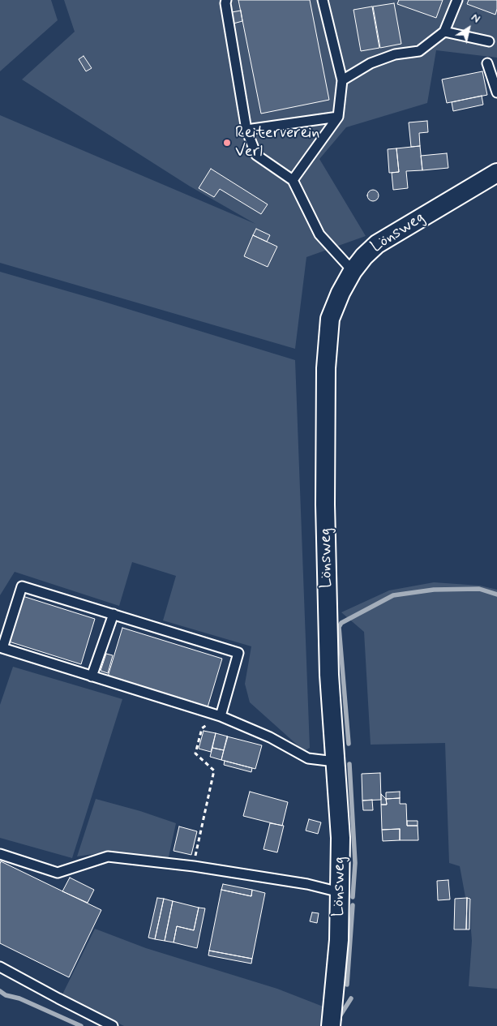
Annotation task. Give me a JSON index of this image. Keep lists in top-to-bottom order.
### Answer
{
  "streets": {
    "street": ["Lönsweg"]
  },
  "places": ["Reiterverein Verl"],
  "north": "top right"
}
